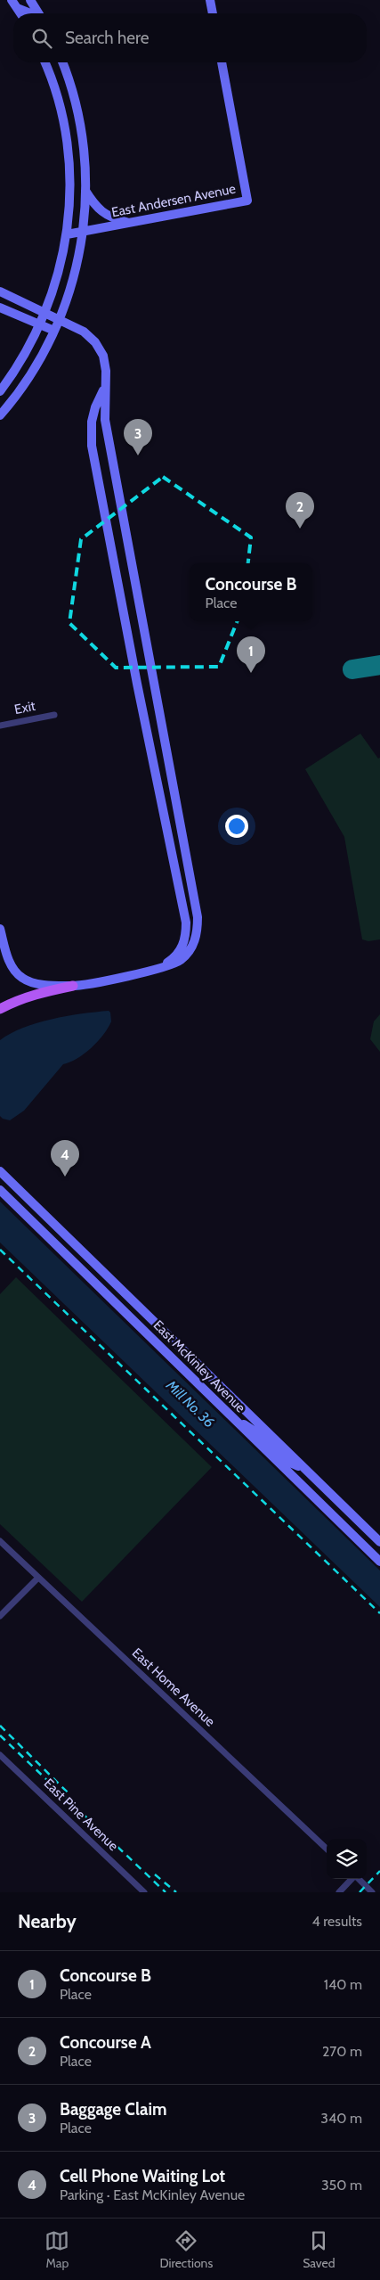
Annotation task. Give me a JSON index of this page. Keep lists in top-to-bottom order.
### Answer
{
  "streets": {
    "main road": ["East Andersen Avenue", "East McKinley Avenue"],
    "street": ["Exit", "East Home Avenue", "East Pine Avenue"]
  },
  "water": ["Mill No. 36"],
  "page": {
    "search": "Search here",
    "pins": [
      "3",
      "2",
      "1",
      "4"
    ],
    "popup": ["Concourse B", "Place"],
    "heading": ["Nearby", "4 results"],
    "list": [
      {
        "mark": "1",
        "name": "Concourse B",
        "note": "Place",
        "value": "140 m"
      },
      {
        "mark": "2",
        "name": "Concourse A",
        "note": "Place",
        "value": "270 m"
      },
      {
        "mark": "3",
        "name": "Baggage Claim",
        "note": "Place",
        "value": "340 m"
      },
      {
        "mark": "4",
        "name": "Cell Phone Waiting Lot",
        "note": "Parking · East McKinley Avenue",
        "value": "350 m"
      }
    ],
    "nav": ["Map", "Directions", "Saved"]
  }
}
